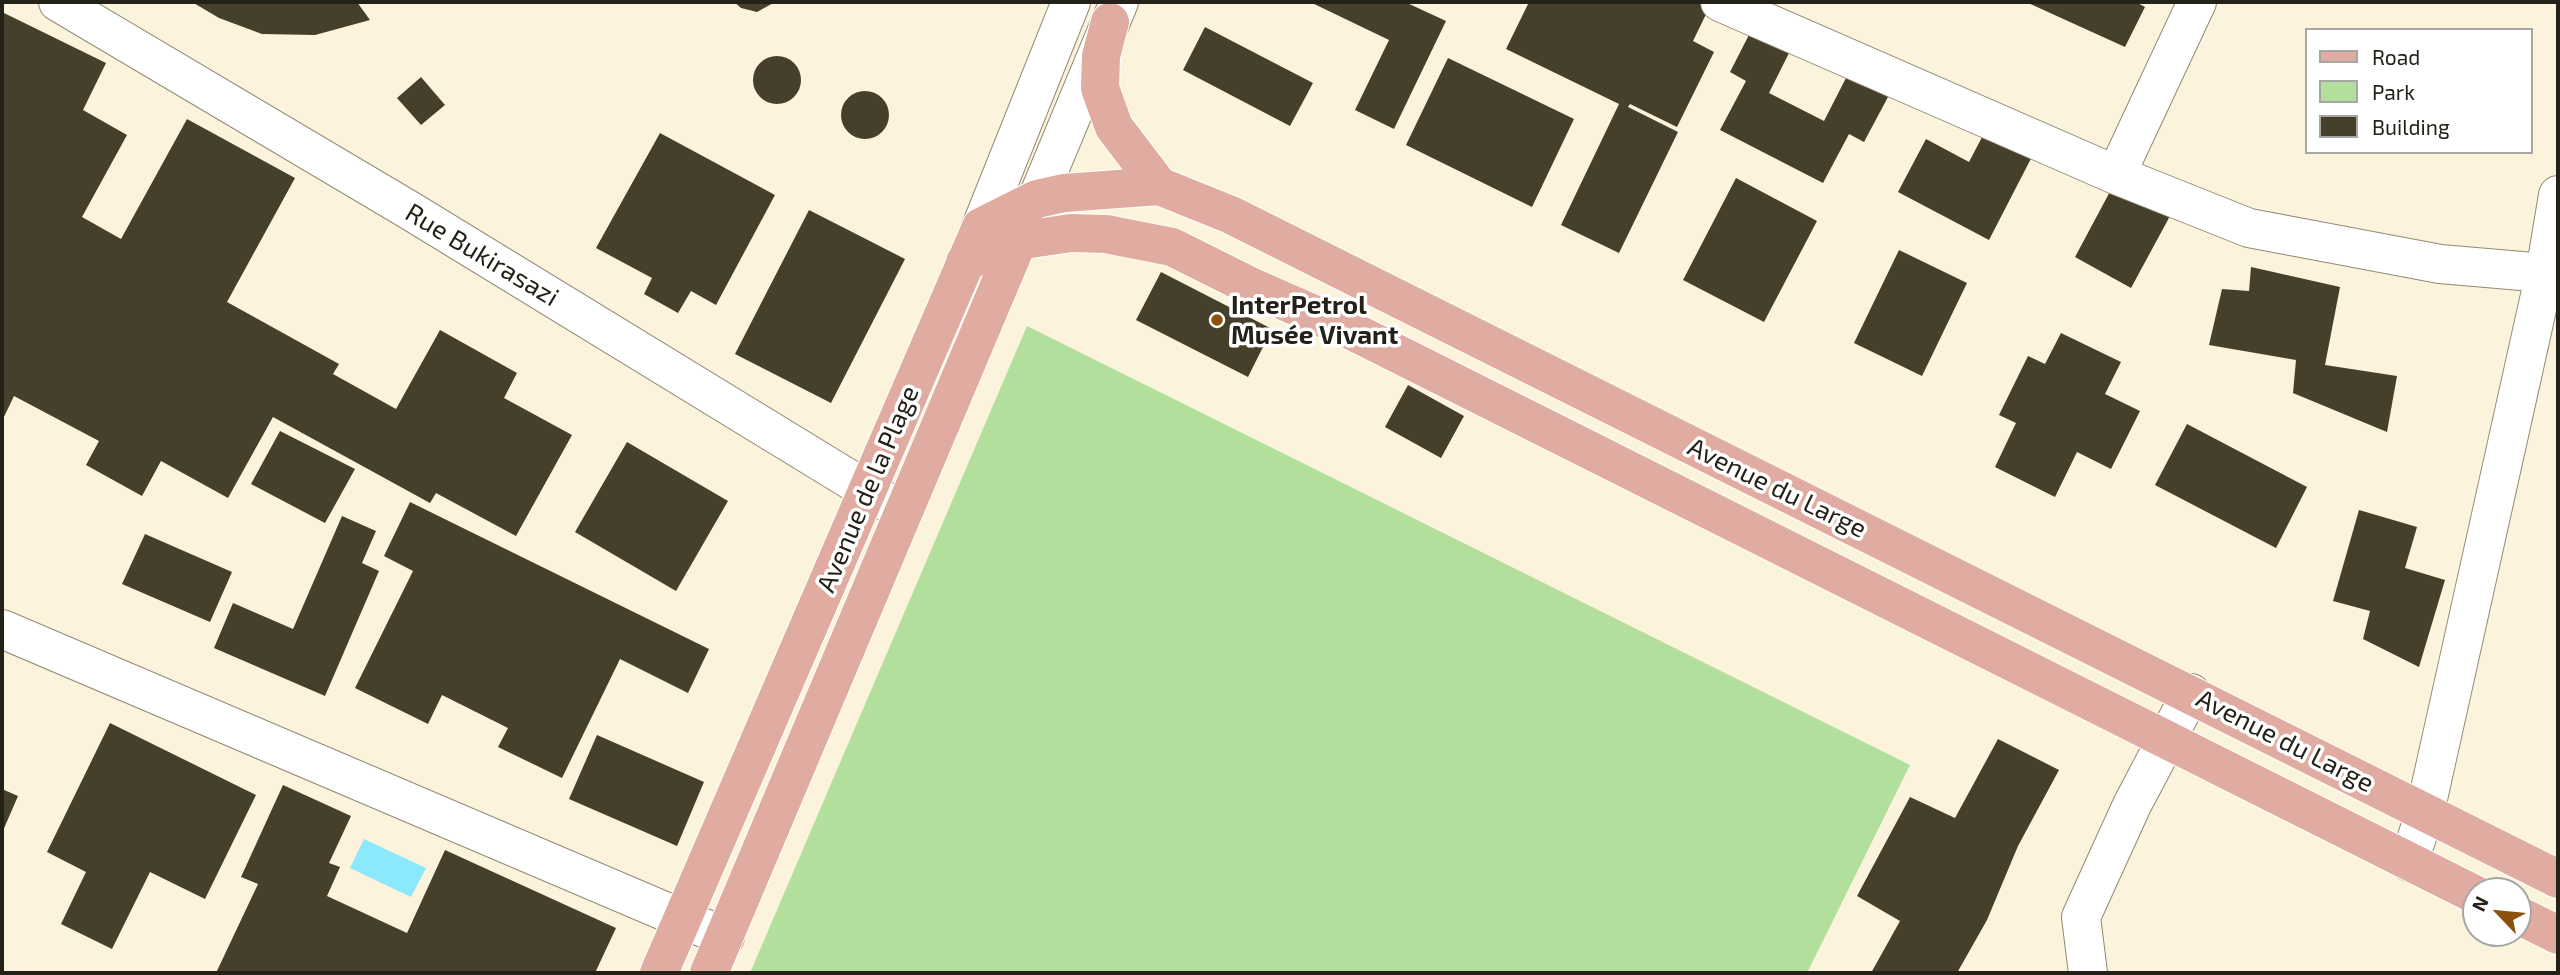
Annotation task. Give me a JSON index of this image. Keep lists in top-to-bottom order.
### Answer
{
  "streets": {
    "main road": ["Avenue du Large", "Avenue de la Plage"],
    "street": ["Rue Bukirasazi"]
  },
  "crossings": [
    ["Rue Bukirasazi", "Avenue de la Plage"],
    ["Avenue du Large", "Avenue de la Plage"]
  ],
  "places": ["InterPetrol Musée Vivant"],
  "legend": ["Road", "Park", "Building"],
  "north": "top left"
}
